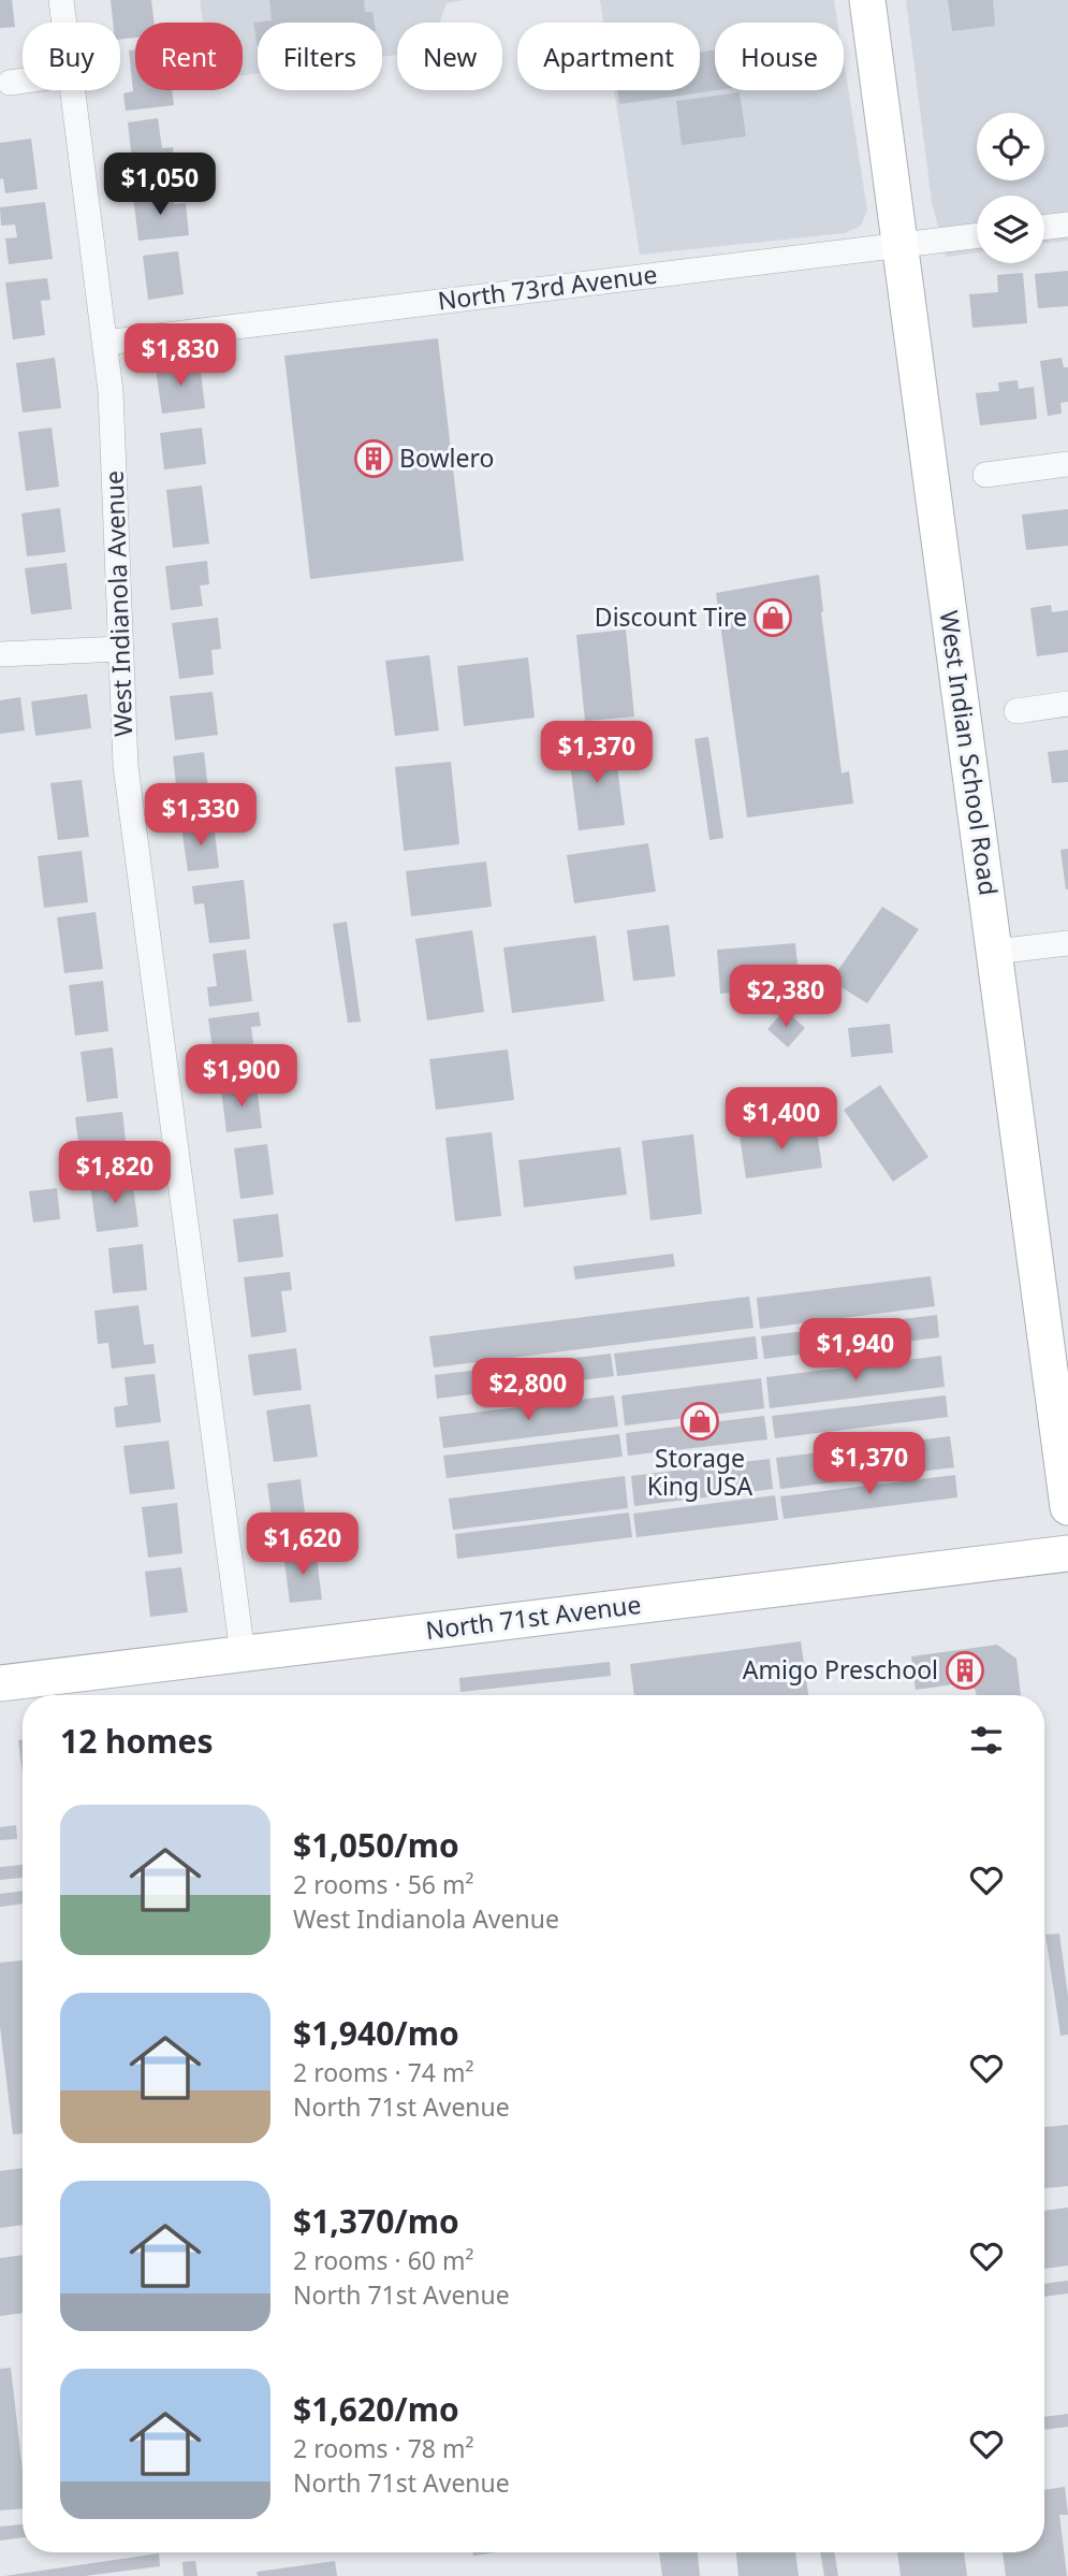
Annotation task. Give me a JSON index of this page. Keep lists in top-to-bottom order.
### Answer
{
  "streets": {
    "main road": ["West Indian School Road", "North 71st Avenue"],
    "street": ["North 73rd Avenue", "West Indianola Avenue"]
  },
  "crossings": [
    ["North 73rd Avenue", "West Indianola Avenue"],
    ["North 73rd Avenue", "West Indian School Road"],
    ["West Indianola Avenue", "North 71st Avenue"]
  ],
  "places": {
    "building": ["Bowlero", "Amigo Preschool"],
    "shop": ["Discount Tire", "Storage King USA"]
  },
  "page": {
    "chip": [
      "Buy",
      "Rent",
      "Filters",
      "New",
      "Apartment",
      "House"
    ],
    "price": [
      "$1,050",
      "$1,830",
      "$1,370",
      "$1,330",
      "$2,380",
      "$1,900",
      "$1,400",
      "$1,820",
      "$1,940",
      "$2,800",
      "$1,370",
      "$1,620"
    ],
    "heading": "12 homes",
    "list": [
      {
        "name": "$1,050/mo",
        "note": "2 rooms · 56 m² · West Indianola Avenue"
      },
      {
        "name": "$1,940/mo",
        "note": "2 rooms · 74 m² · North 71st Avenue"
      },
      {
        "name": "$1,370/mo",
        "note": "2 rooms · 60 m² · North 71st Avenue"
      },
      {
        "name": "$1,620/mo",
        "note": "2 rooms · 78 m² · North 71st Avenue"
      }
    ]
  }
}
